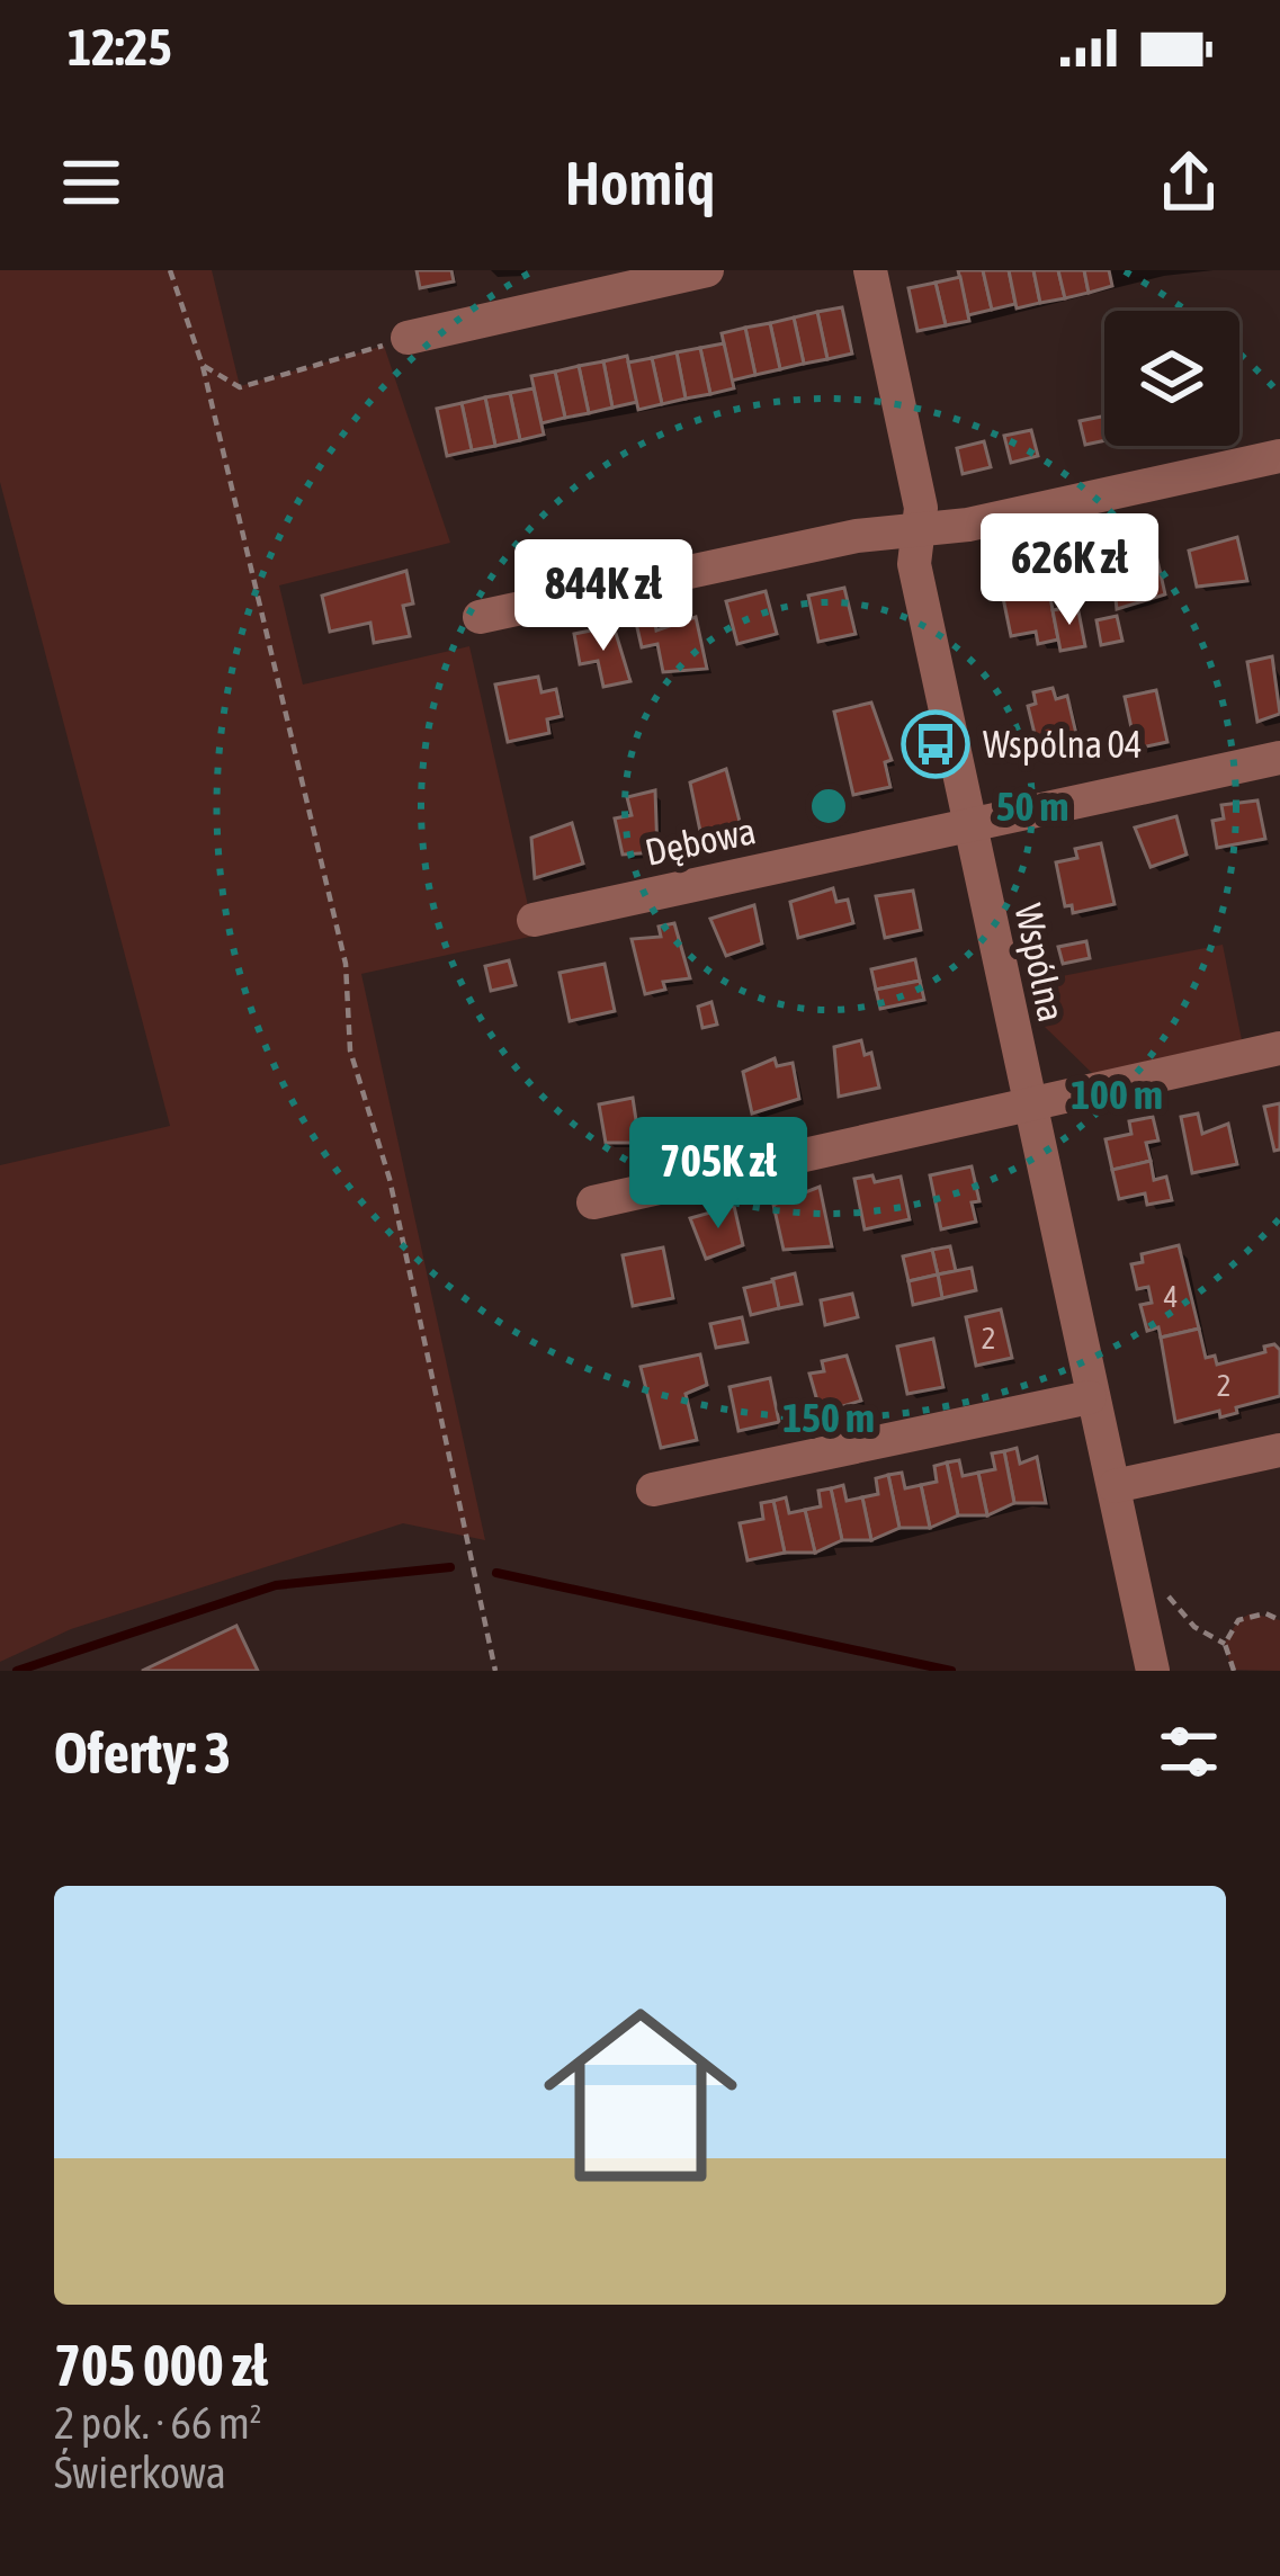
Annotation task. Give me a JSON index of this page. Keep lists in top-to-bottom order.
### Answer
{
  "streets": {
    "street": ["Dębowa", "Wspólna"]
  },
  "crossings": [
    ["Dębowa", "Wspólna"]
  ],
  "places": {
    "bus stop": ["Wspólna 04"]
  },
  "house_numbers": ["4", "2", "2"],
  "page": {
    "status": "12:25",
    "header": "Homiq",
    "price": ["626K zł", "844K zł", "705K zł"],
    "heading": "Oferty: 3",
    "list": [
      {
        "name": "705 000 zł",
        "note": "2 pok. · 66 m² · Świerkowa"
      }
    ]
  },
  "rings": ["50 m", "100 m", "150 m"]
}
